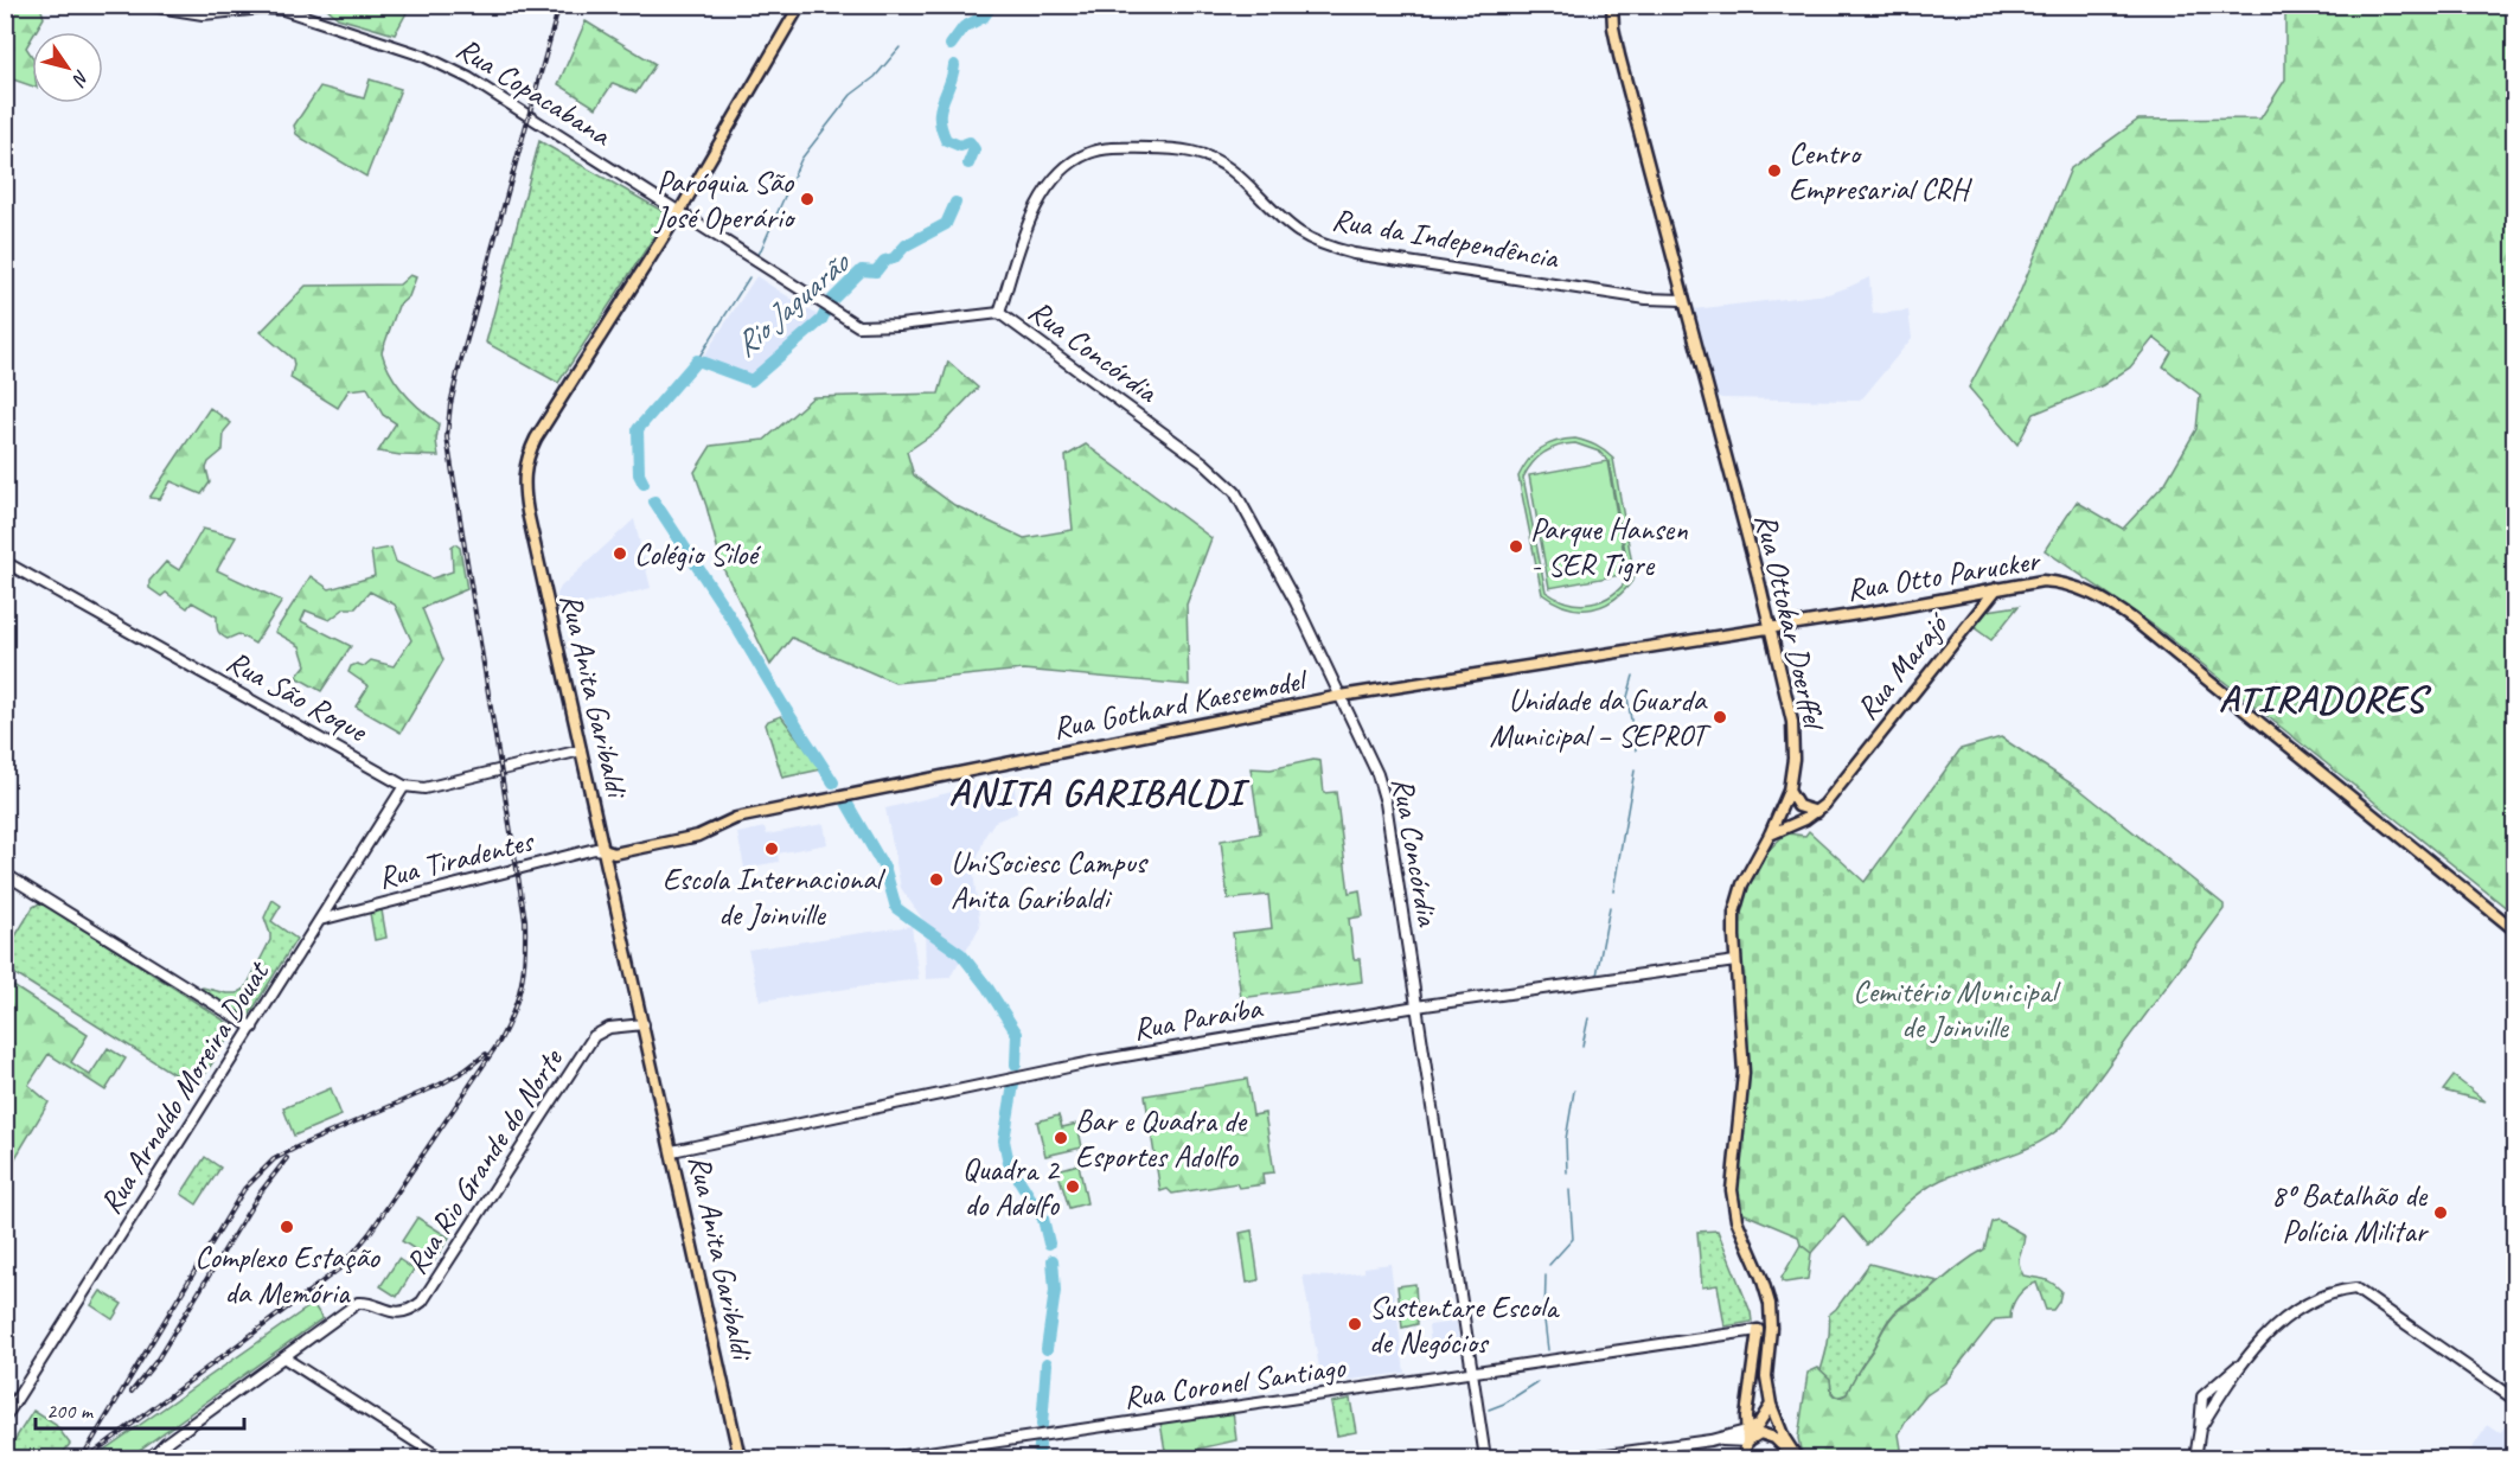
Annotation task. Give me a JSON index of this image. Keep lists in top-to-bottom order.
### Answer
{
  "streets": {
    "main road": [
      "Rua Otto Parucker",
      "Rua Ottokar Doerffel",
      "Rua Marajó",
      "Rua Anita Garibaldi",
      "Rua Gothard Kaesemodel"
    ],
    "street": [
      "Rua Copacabana",
      "Rua da Independência",
      "Rua Concórdia",
      "Rua São Roque",
      "Rua Tiradentes",
      "Rua Paraíba",
      "Rua Arnaldo Moreira Douat",
      "Rua Rio Grande do Norte",
      "Rua Coronel Santiago"
    ]
  },
  "crossings": [
    ["Rua Copacabana", "Rua Anita Garibaldi"],
    ["Rua da Independência", "Rua Concórdia"],
    ["Rua da Independência", "Rua Ottokar Doerffel"],
    ["Rua Concórdia", "Rua Gothard Kaesemodel"],
    ["Rua Concórdia", "Rua Paraíba"],
    ["Rua Concórdia", "Rua Coronel Santiago"],
    ["Rua Otto Parucker", "Rua Ottokar Doerffel"],
    ["Rua Otto Parucker", "Rua Marajó"],
    ["Rua Otto Parucker", "Rua Gothard Kaesemodel"],
    ["Rua Ottokar Doerffel", "Rua Marajó"],
    ["Rua Ottokar Doerffel", "Rua Gothard Kaesemodel"],
    ["Rua Ottokar Doerffel", "Rua Paraíba"],
    ["Rua Anita Garibaldi", "Rua São Roque"],
    ["Rua Anita Garibaldi", "Rua Gothard Kaesemodel"],
    ["Rua Anita Garibaldi", "Rua Tiradentes"],
    ["Rua Anita Garibaldi", "Rua Paraíba"],
    ["Rua Anita Garibaldi", "Rua Rio Grande do Norte"],
    ["Rua São Roque", "Rua Arnaldo Moreira Douat"],
    ["Rua Gothard Kaesemodel", "Rua Tiradentes"],
    ["Rua Tiradentes", "Rua Arnaldo Moreira Douat"]
  ],
  "districts": ["ATIRADORES", "ANITA GARIBALDI"],
  "water": ["Rio Jaguarão"],
  "parks": ["Cemitério Municipal de Joinville"],
  "places": [
    "Centro Empresarial CRH",
    "Paróquia São José Operário",
    "Parque Hansen - SER Tigre",
    "Colégio Siloé",
    "Unidade da Guarda Municipal – SEPROT",
    "Escola Internacional de Joinville",
    "UniSociesc Campus Anita Garibaldi",
    "Bar e Quadra de Esportes Adolfo",
    "Quadra 2 do Adolfo",
    "8º Batalhão de Polícia Militar",
    "Complexo Estação da Memória",
    "Sustentare Escola de Negócios"
  ],
  "scale_bar": "200 m",
  "north": "bottom right"
}
